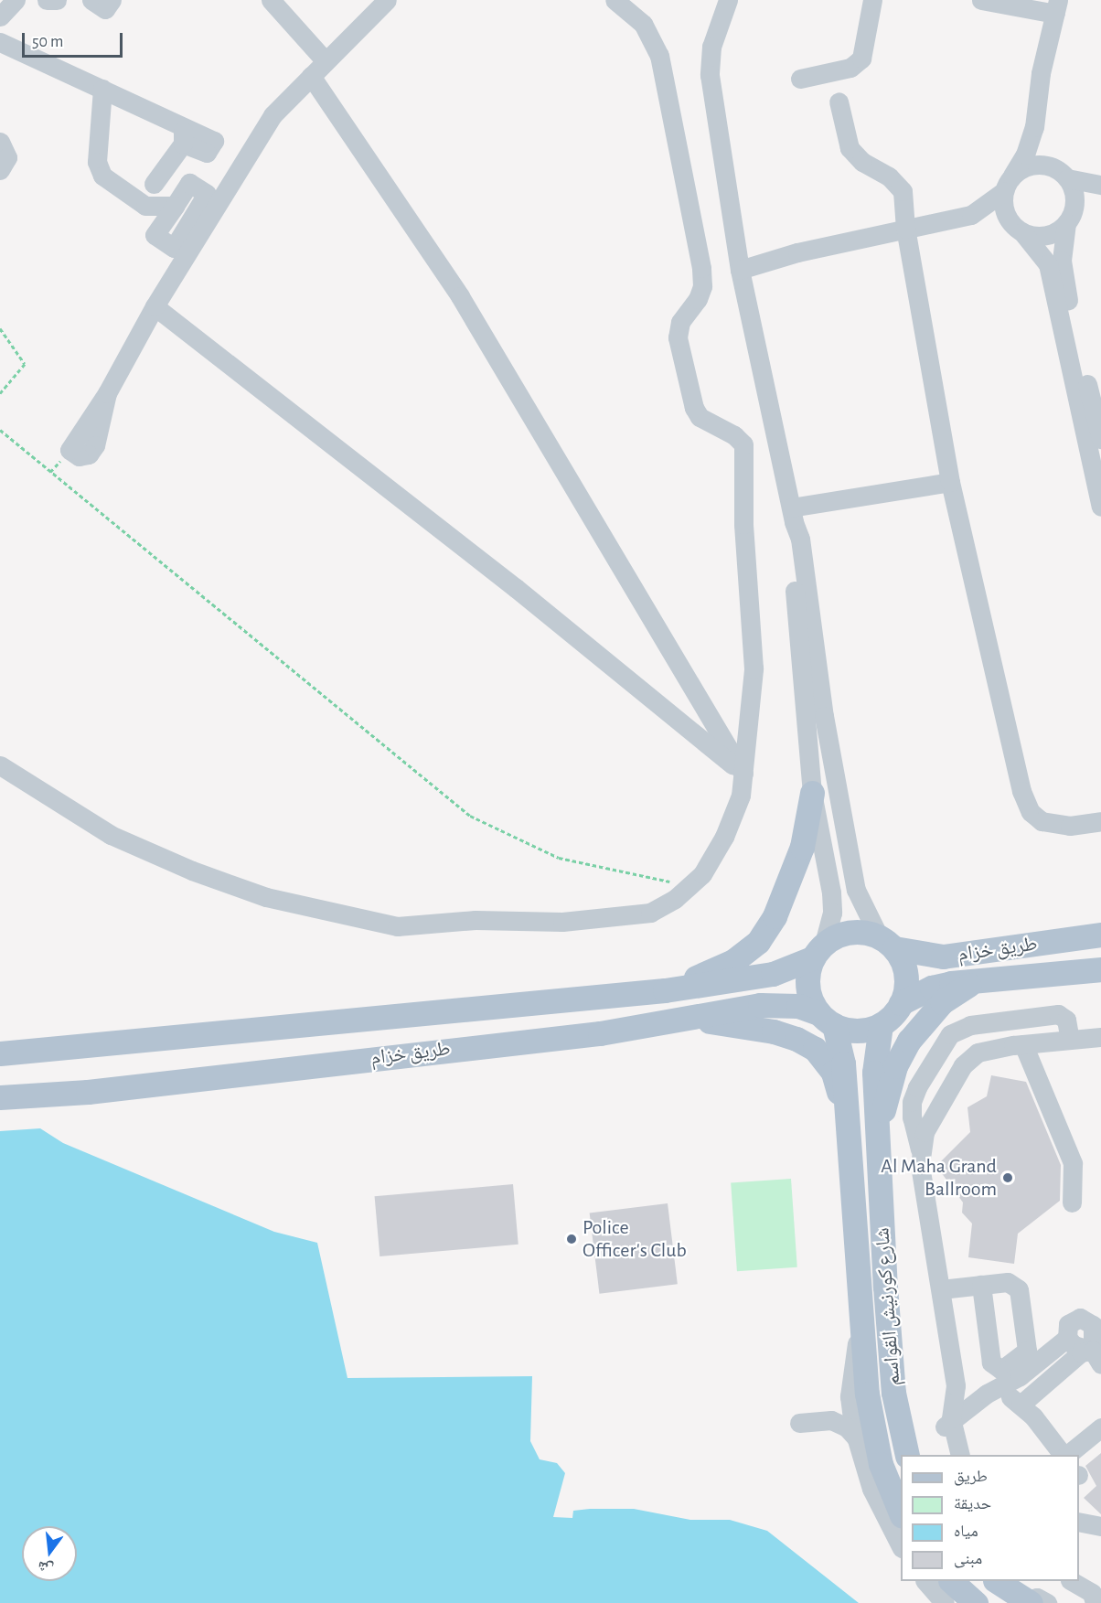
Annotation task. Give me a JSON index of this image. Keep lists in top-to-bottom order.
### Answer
{
  "streets": {
    "main road": ["طريق خزام", "شارع كورنيش القواسم"]
  },
  "crossings": [
    ["طريق خزام", "شارع كورنيش القواسم"]
  ],
  "places": ["Al Maha Grand Ballroom", "Police Officer's Club"],
  "legend": [
    "طريق",
    "حديقة",
    "مياه",
    "مبنى"
  ],
  "scale_bar": "50 m",
  "north": "bottom"
}
